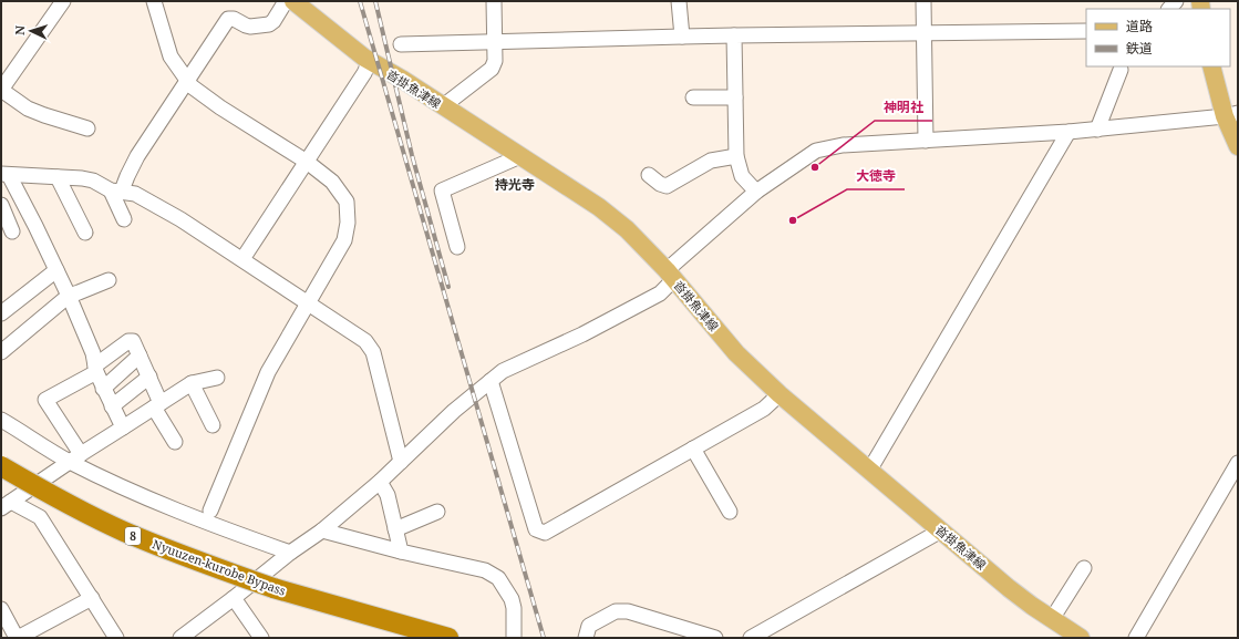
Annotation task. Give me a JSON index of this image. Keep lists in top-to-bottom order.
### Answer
{
  "streets": {
    "highway": ["8", "Nyuuzen-kurobe Bypass"],
    "main road": ["沓掛魚津線"]
  },
  "districts": ["持光寺"],
  "places": ["神明社", "大徳寺"],
  "legend": ["道路", "鉄道"],
  "north": "left"
}
